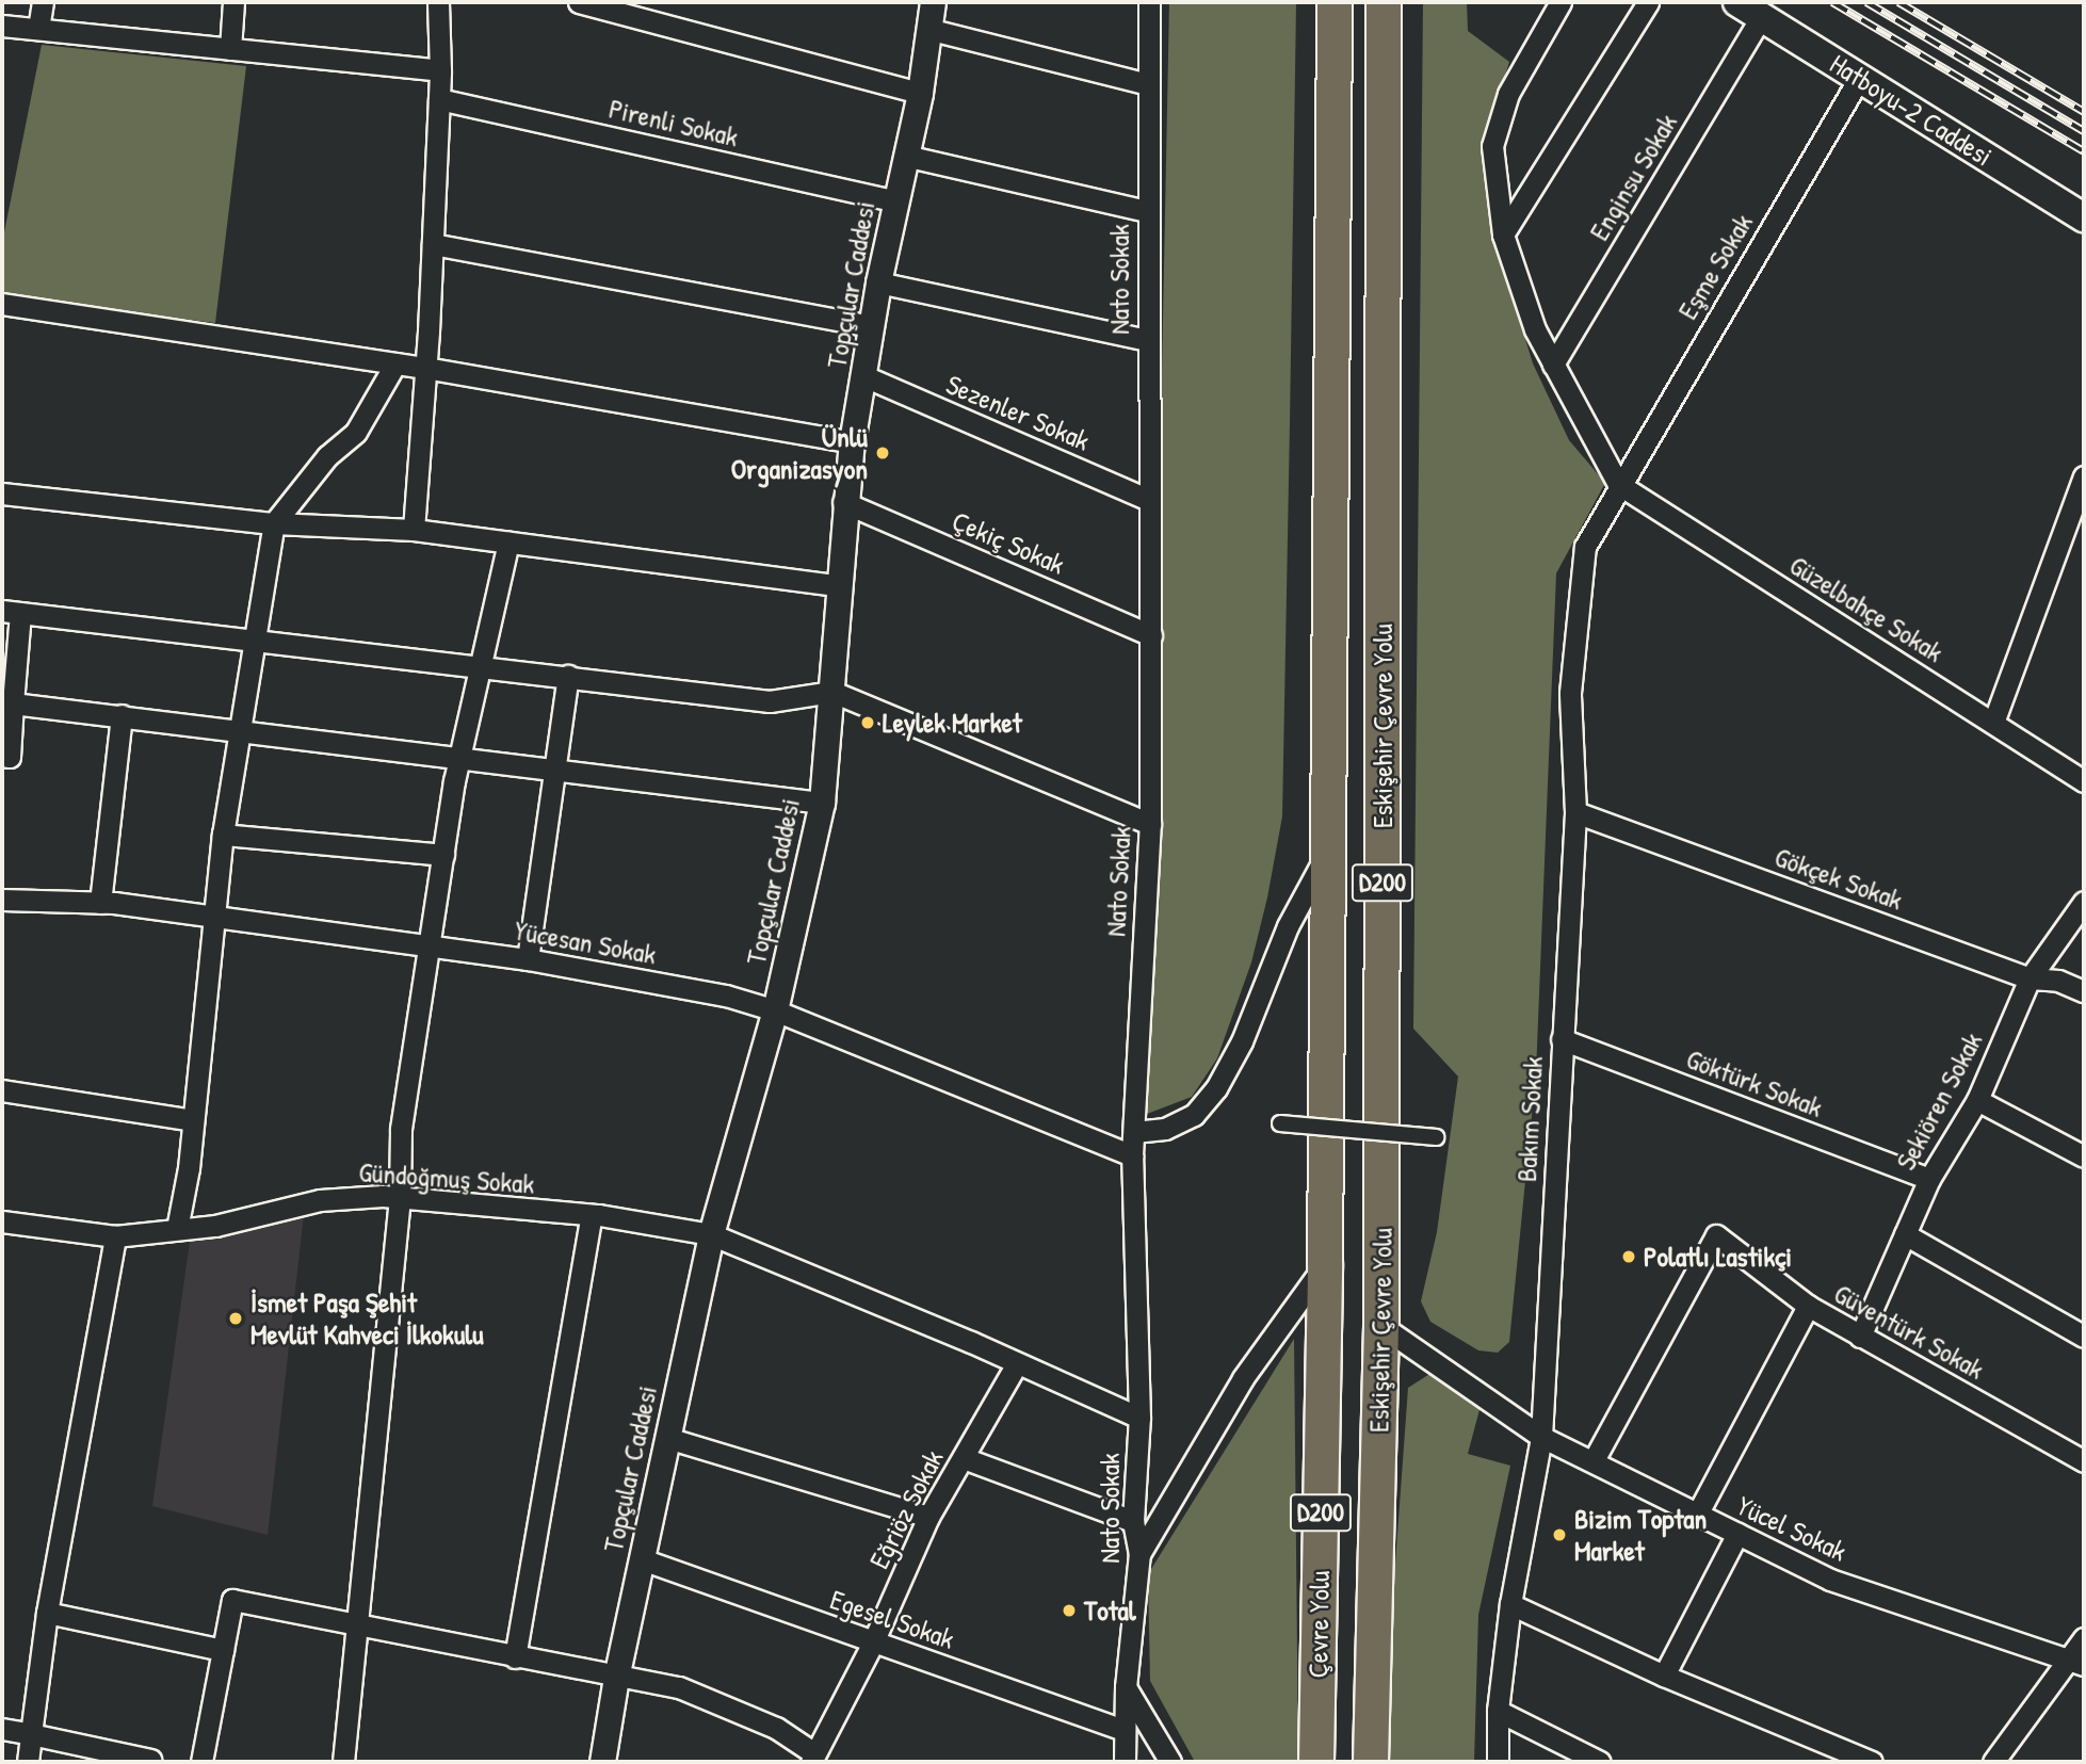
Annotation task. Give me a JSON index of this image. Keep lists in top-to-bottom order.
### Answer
{
  "streets": {
    "highway": ["Eskişehir Çevre Yolu", "D200", "Çevre Yolu"],
    "main road": ["Hatboyu-2 Caddesi"],
    "street": [
      "Pirenli Sokak",
      "Enginsu Sokak",
      "Eşme Sokak",
      "Nato Sokak",
      "Topçular Caddesi",
      "Sezenler Sokak",
      "Çekiç Sokak",
      "Güzelbahçe Sokak",
      "Gökçek Sokak",
      "Yücesan Sokak",
      "Göktürk Sokak",
      "Sekiören Sokak",
      "Bakım Sokak",
      "Gündoğmuş Sokak",
      "Güventürk Sokak",
      "Eğriöz Sokak",
      "Yücel Sokak",
      "Egesel Sokak"
    ]
  },
  "crossings": [
    ["Hatboyu-2 Caddesi", "Enginsu Sokak"],
    ["Hatboyu-2 Caddesi", "Eşme Sokak"],
    ["Pirenli Sokak", "Topçular Caddesi"],
    ["Eşme Sokak", "Güzelbahçe Sokak"],
    ["Eşme Sokak", "Bakım Sokak"],
    ["Nato Sokak", "Sezenler Sokak"],
    ["Nato Sokak", "Çekiç Sokak"],
    ["Nato Sokak", "Yücesan Sokak"],
    ["Nato Sokak", "Gündoğmuş Sokak"],
    ["Nato Sokak", "Egesel Sokak"],
    ["Topçular Caddesi", "Sezenler Sokak"],
    ["Topçular Caddesi", "Çekiç Sokak"],
    ["Topçular Caddesi", "Yücesan Sokak"],
    ["Topçular Caddesi", "Gündoğmuş Sokak"],
    ["Topçular Caddesi", "Egesel Sokak"],
    ["Güzelbahçe Sokak", "Bakım Sokak"],
    ["Eskişehir Çevre Yolu", "Yücel Sokak"],
    ["Eskişehir Çevre Yolu", "Çevre Yolu"],
    ["Gökçek Sokak", "Sekiören Sokak"],
    ["Gökçek Sokak", "Bakım Sokak"],
    ["Göktürk Sokak", "Sekiören Sokak"],
    ["Göktürk Sokak", "Bakım Sokak"],
    ["Sekiören Sokak", "Güventürk Sokak"],
    ["Bakım Sokak", "Yücel Sokak"],
    ["Gündoğmuş Sokak", "Eğriöz Sokak"],
    ["Güventürk Sokak", "Yücel Sokak"],
    ["Eğriöz Sokak", "Egesel Sokak"]
  ],
  "places": [
    "Ünlü Organizasyon",
    "Leylek Market",
    "Polatlı Lastikçi",
    "İsmet Paşa Şehit Mevlüt Kahveci İlkokulu",
    "Bizim Toptan Market",
    "Total"
  ]
}
